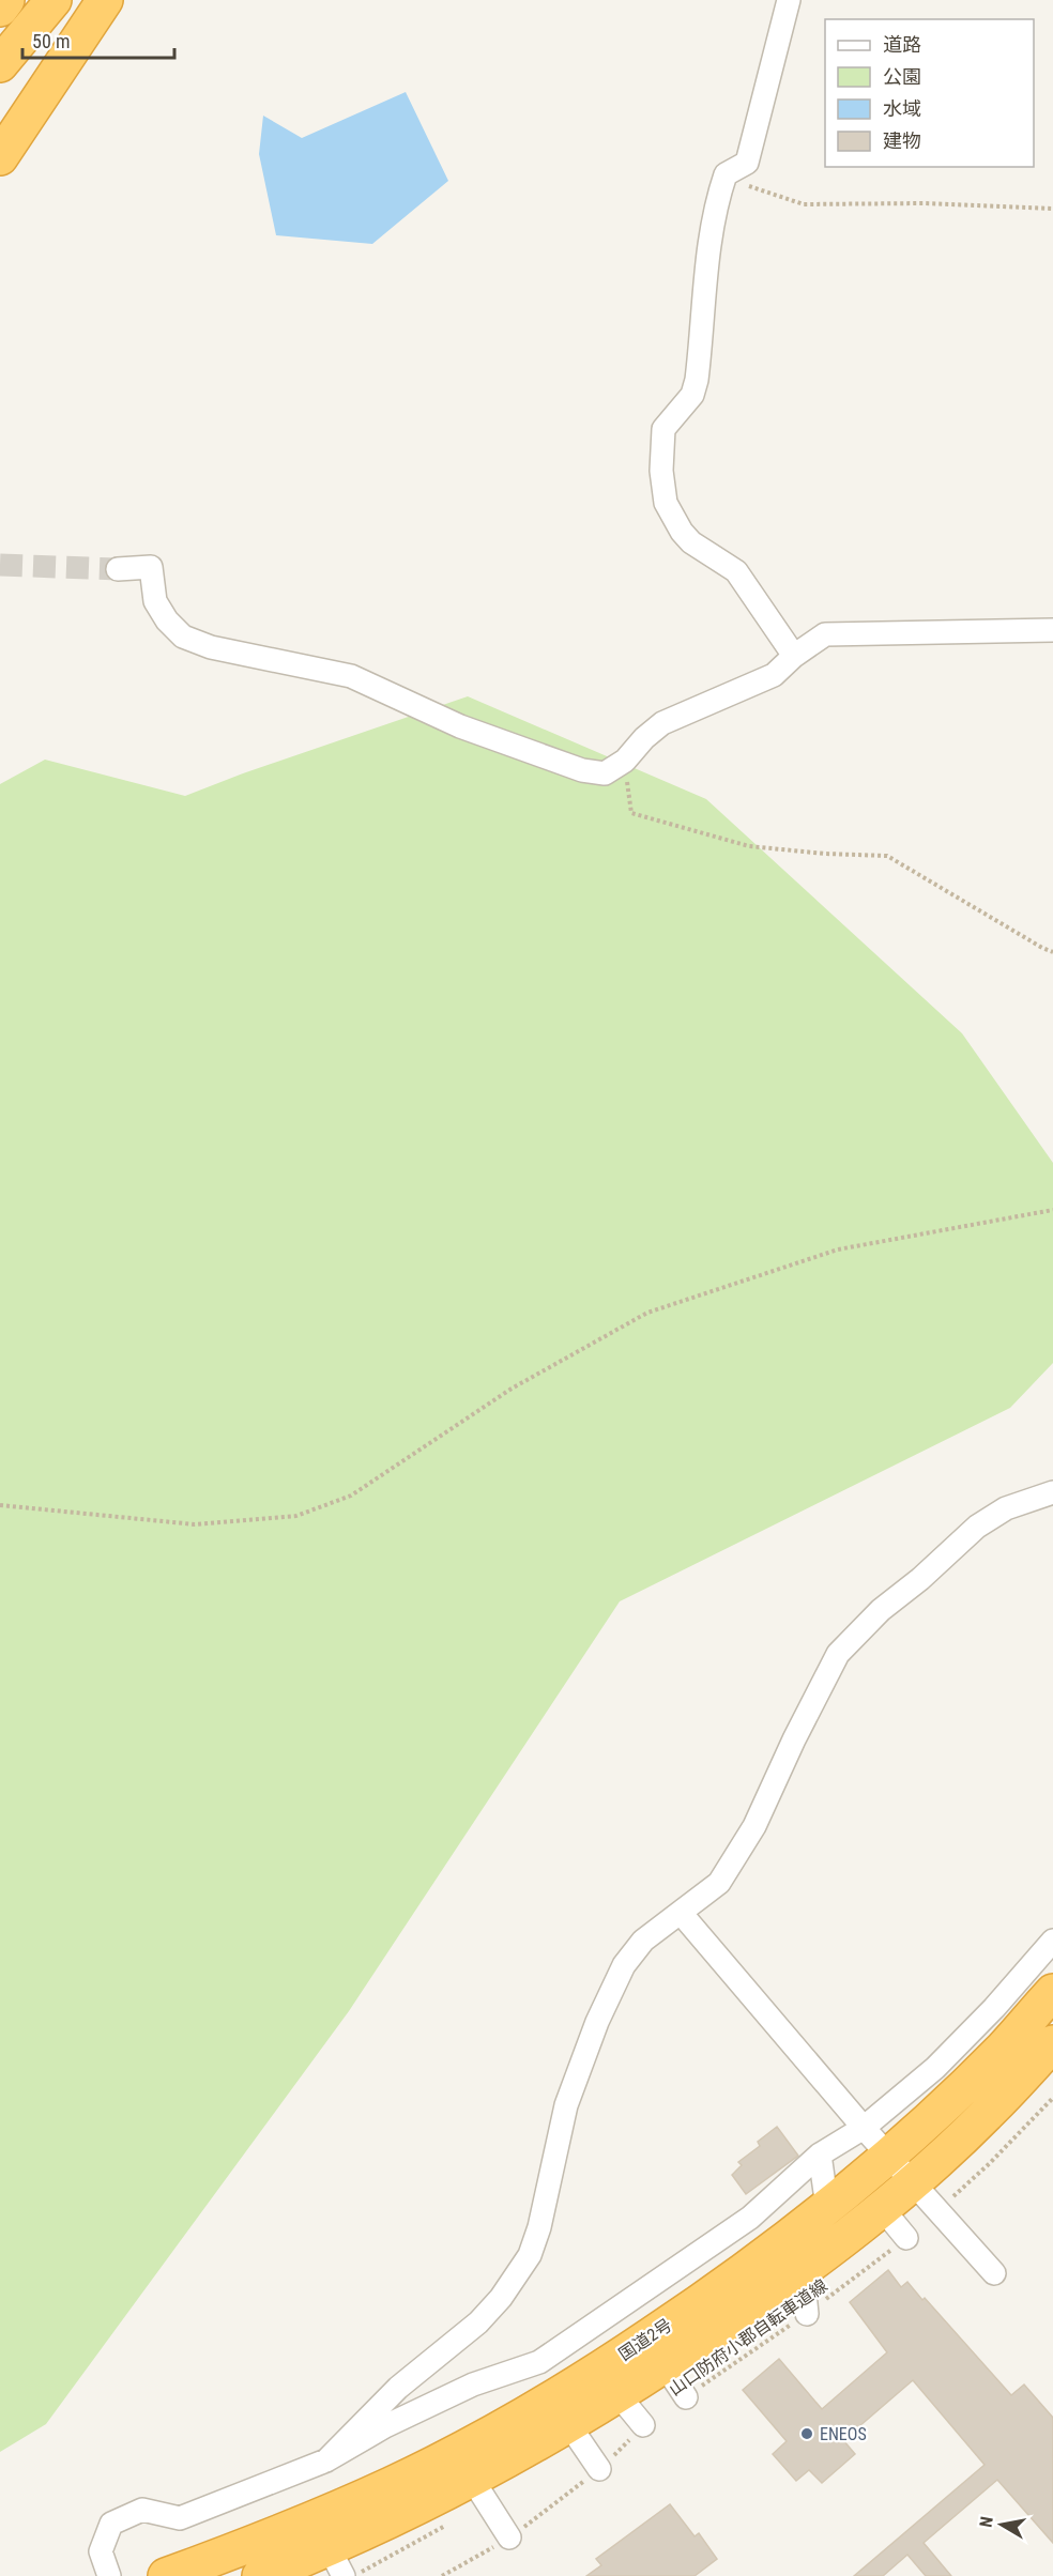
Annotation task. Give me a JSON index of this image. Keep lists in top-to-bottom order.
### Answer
{
  "streets": {
    "highway": ["国道2号"],
    "path": ["山口防府小郡自転車道線"]
  },
  "places": ["ENEOS"],
  "legend": [
    "道路",
    "公園",
    "水域",
    "建物"
  ],
  "scale_bar": "50 m",
  "north": "left"
}
